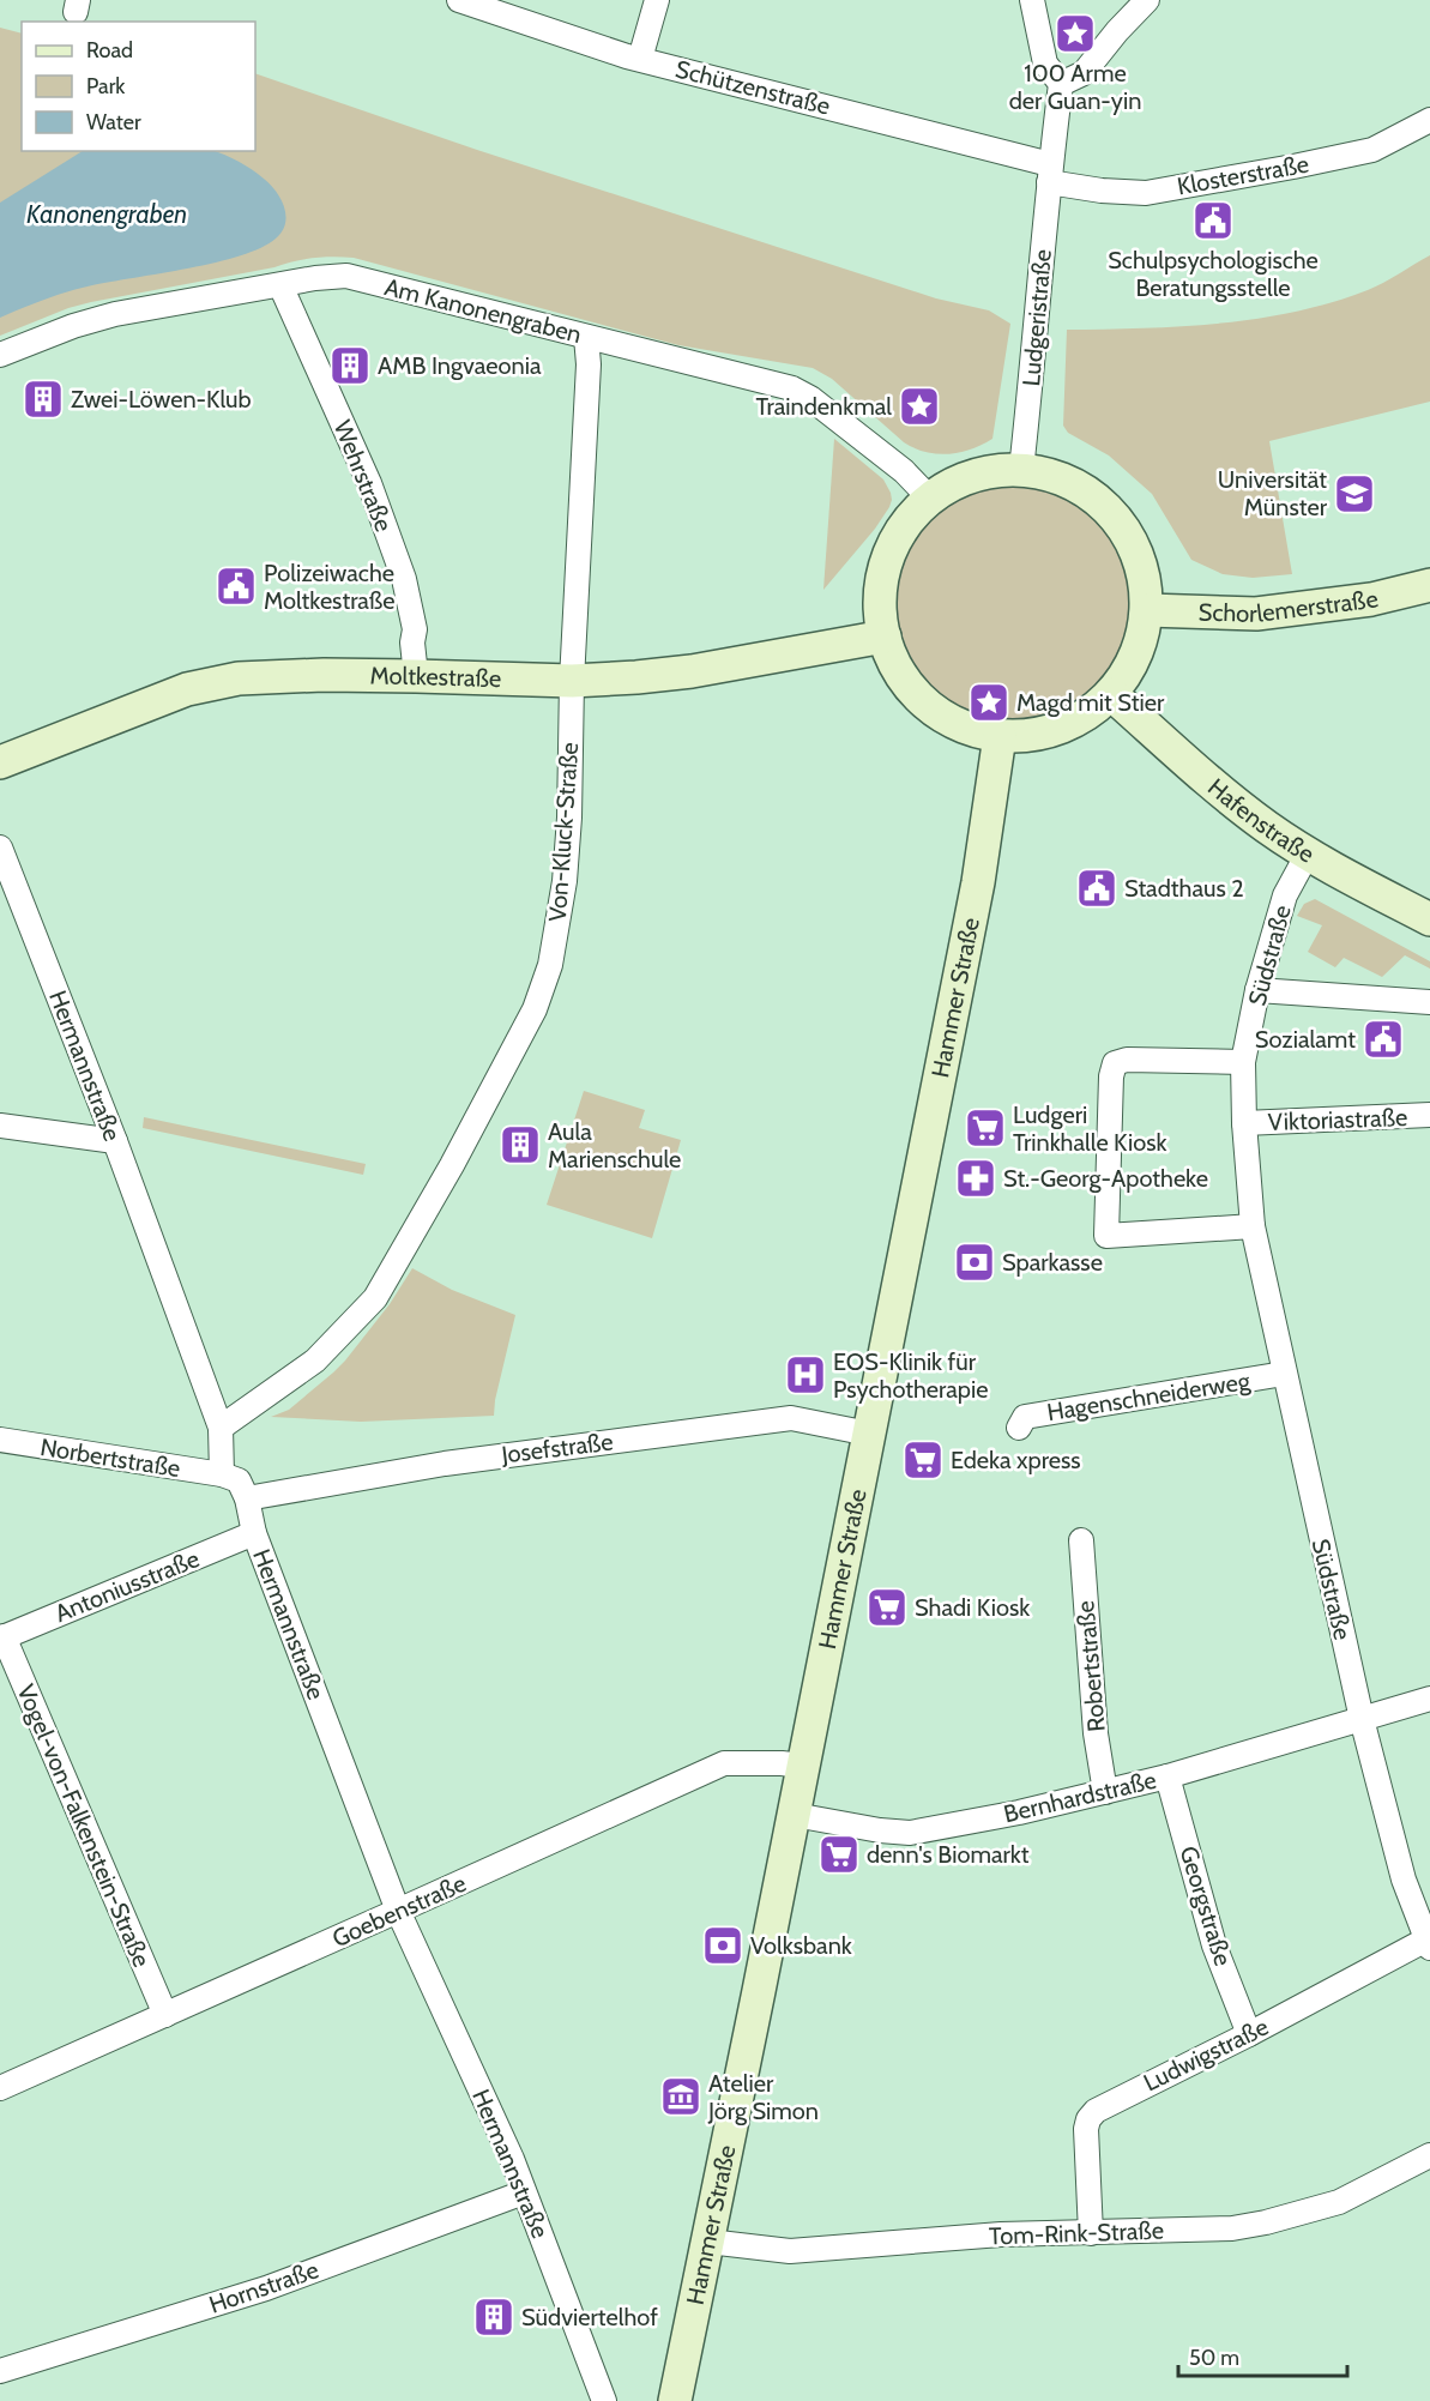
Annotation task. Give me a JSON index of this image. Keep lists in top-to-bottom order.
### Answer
{
  "streets": {
    "main road": [
      "Schorlemerstraße",
      "Moltkestraße",
      "Hafenstraße",
      "Hammer Straße"
    ],
    "street": [
      "Schützenstraße",
      "Klosterstraße",
      "Am Kanonengraben",
      "Ludgeristraße",
      "Wehrstraße",
      "Von-Kluck-Straße",
      "Südstraße",
      "Hermannstraße",
      "Viktoriastraße",
      "Hagenschneiderweg",
      "Josefstraße",
      "Norbertstraße",
      "Antoniusstraße",
      "Robertstraße",
      "Bernhardstraße",
      "Vogel-von-Falkenstein-Straße",
      "Georgstraße",
      "Goebenstraße",
      "Ludwigstraße",
      "Tom-Rink-Straße",
      "Hornstraße"
    ]
  },
  "crossings": [
    ["Schützenstraße", "Klosterstraße"],
    ["Schützenstraße", "Ludgeristraße"],
    ["Klosterstraße", "Ludgeristraße"],
    ["Am Kanonengraben", "Wehrstraße"],
    ["Am Kanonengraben", "Von-Kluck-Straße"],
    ["Wehrstraße", "Moltkestraße"],
    ["Moltkestraße", "Von-Kluck-Straße"],
    ["Hafenstraße", "Südstraße"],
    ["Von-Kluck-Straße", "Hermannstraße"],
    ["Südstraße", "Viktoriastraße"],
    ["Südstraße", "Hagenschneiderweg"],
    ["Südstraße", "Bernhardstraße"],
    ["Südstraße", "Ludwigstraße"],
    ["Hammer Straße", "Josefstraße"],
    ["Hammer Straße", "Bernhardstraße"],
    ["Hammer Straße", "Goebenstraße"],
    ["Hammer Straße", "Tom-Rink-Straße"],
    ["Hermannstraße", "Josefstraße"],
    ["Hermannstraße", "Norbertstraße"],
    ["Hermannstraße", "Antoniusstraße"],
    ["Hermannstraße", "Goebenstraße"],
    ["Hermannstraße", "Hornstraße"],
    ["Antoniusstraße", "Vogel-von-Falkenstein-Straße"],
    ["Robertstraße", "Bernhardstraße"],
    ["Bernhardstraße", "Georgstraße"],
    ["Vogel-von-Falkenstein-Straße", "Goebenstraße"],
    ["Georgstraße", "Ludwigstraße"],
    ["Ludwigstraße", "Tom-Rink-Straße"]
  ],
  "water": ["Kanonengraben"],
  "places": {
    "place": ["100 Arme der Guan-yin", "Traindenkmal", "Magd mit Stier"],
    "public building": [
      "Schulpsychologische Beratungsstelle",
      "Polizeiwache Moltkestraße",
      "Stadthaus 2",
      "Sozialamt"
    ],
    "building": [
      "AMB Ingvaeonia",
      "Zwei-Löwen-Klub",
      "Aula Marienschule",
      "Südviertelhof"
    ],
    "school or university": ["Universität Münster"],
    "supermarket": [
      "Ludgeri Trinkhalle Kiosk",
      "Edeka xpress",
      "Shadi Kiosk",
      "denn's Biomarkt"
    ],
    "pharmacy": ["St.-Georg-Apotheke"],
    "bank": ["Sparkasse", "Volksbank"],
    "hospital": ["EOS-Klinik für Psychotherapie"],
    "museum": ["Atelier Jörg Simon"]
  },
  "legend": ["Road", "Park", "Water"],
  "scale_bar": "50 m"
}
